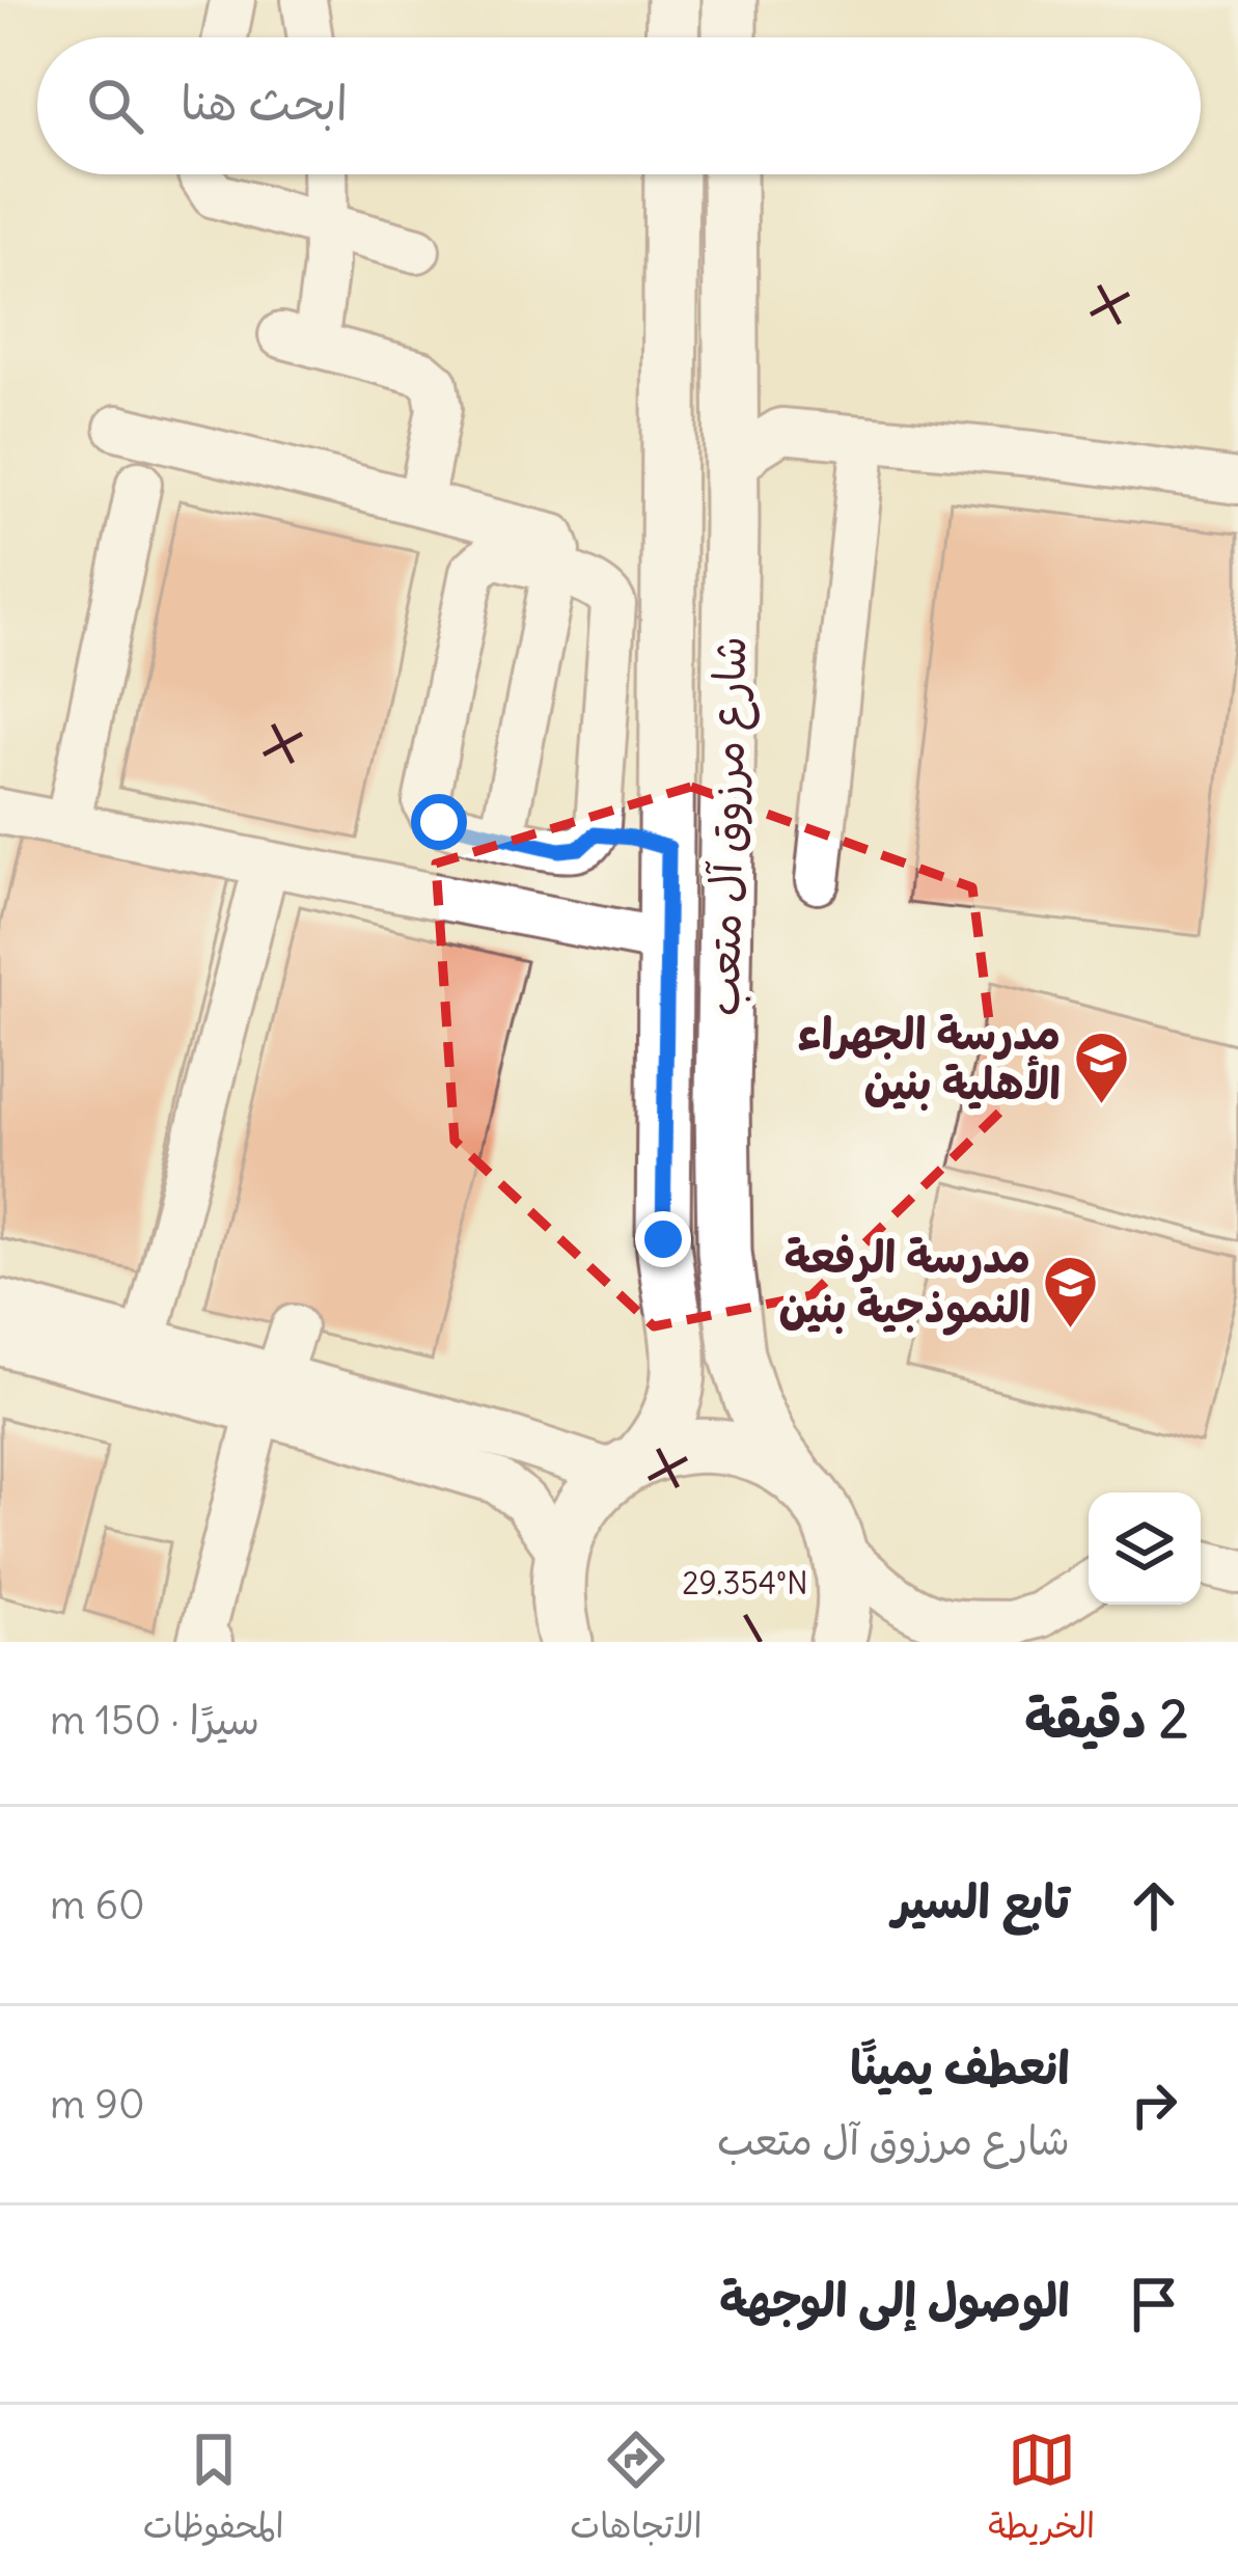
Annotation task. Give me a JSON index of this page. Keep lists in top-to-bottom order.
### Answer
{
  "streets": {
    "main road": ["شارع مرزوق آل متعب"]
  },
  "places": {
    "school or university": ["مدرسة الجهراء الأهلية بنين", "مدرسة الرفعة النموذجية بنين"]
  },
  "page": {
    "search": "ابحث هنا",
    "heading": ["2 دقيقة", "سيرًا · 150 m"],
    "list": [
      ["تابع السير", "60 m"],
      ["انعطف يمينًا", "شارع مرزوق آل متعب", "90 m"],
      "الوصول إلى الوجهة"
    ],
    "nav": ["الخريطة", "الاتجاهات", "المحفوظات"]
  },
  "coordinates": ["29.354°N"]
}
